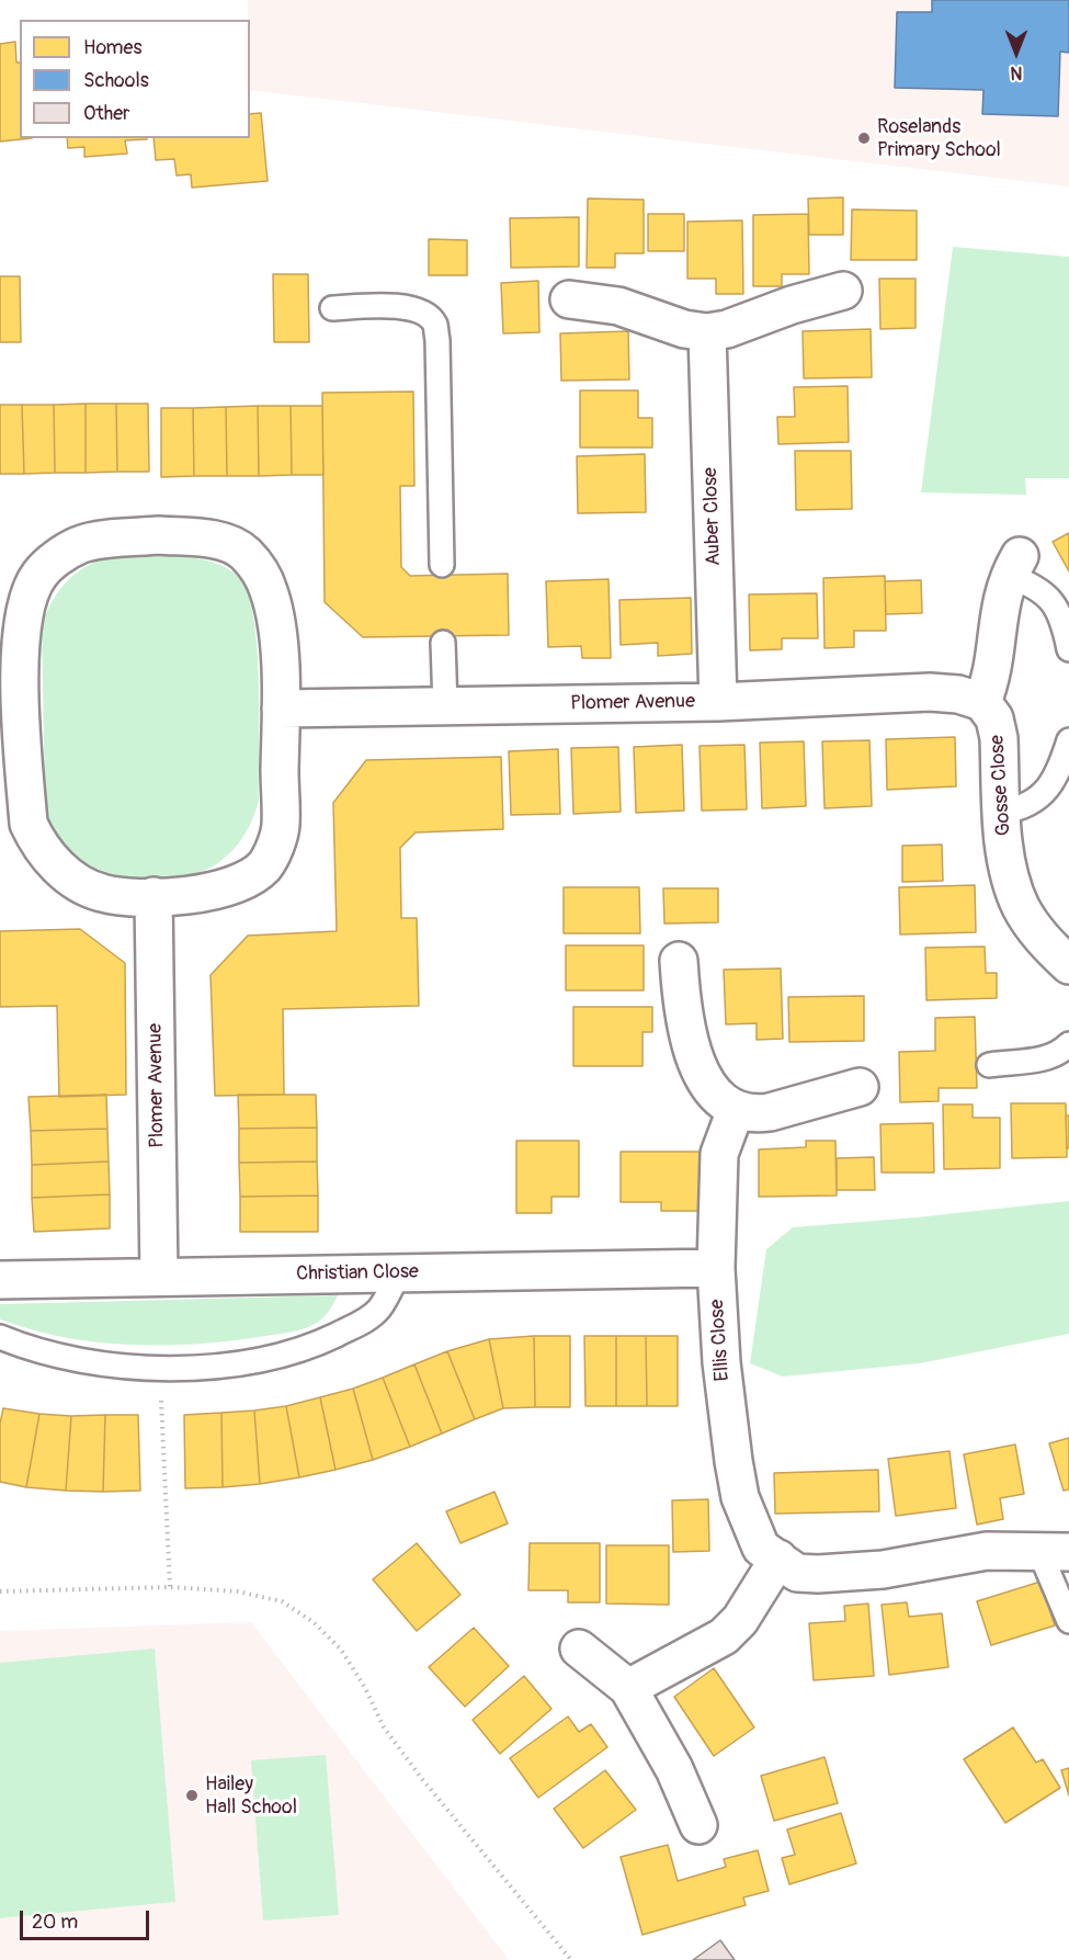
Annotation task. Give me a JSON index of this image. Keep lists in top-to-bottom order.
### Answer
{
  "streets": {
    "street": [
      "Auber Close",
      "Plomer Avenue",
      "Gosse Close",
      "Christian Close",
      "Ellis Close"
    ]
  },
  "crossings": [
    ["Auber Close", "Plomer Avenue"],
    ["Plomer Avenue", "Gosse Close"],
    ["Plomer Avenue", "Christian Close"],
    ["Christian Close", "Ellis Close"]
  ],
  "places": ["Roselands Primary School", "Hailey Hall School"],
  "legend": ["Homes", "Schools", "Other"],
  "scale_bar": "20 m",
  "north": "bottom"
}
